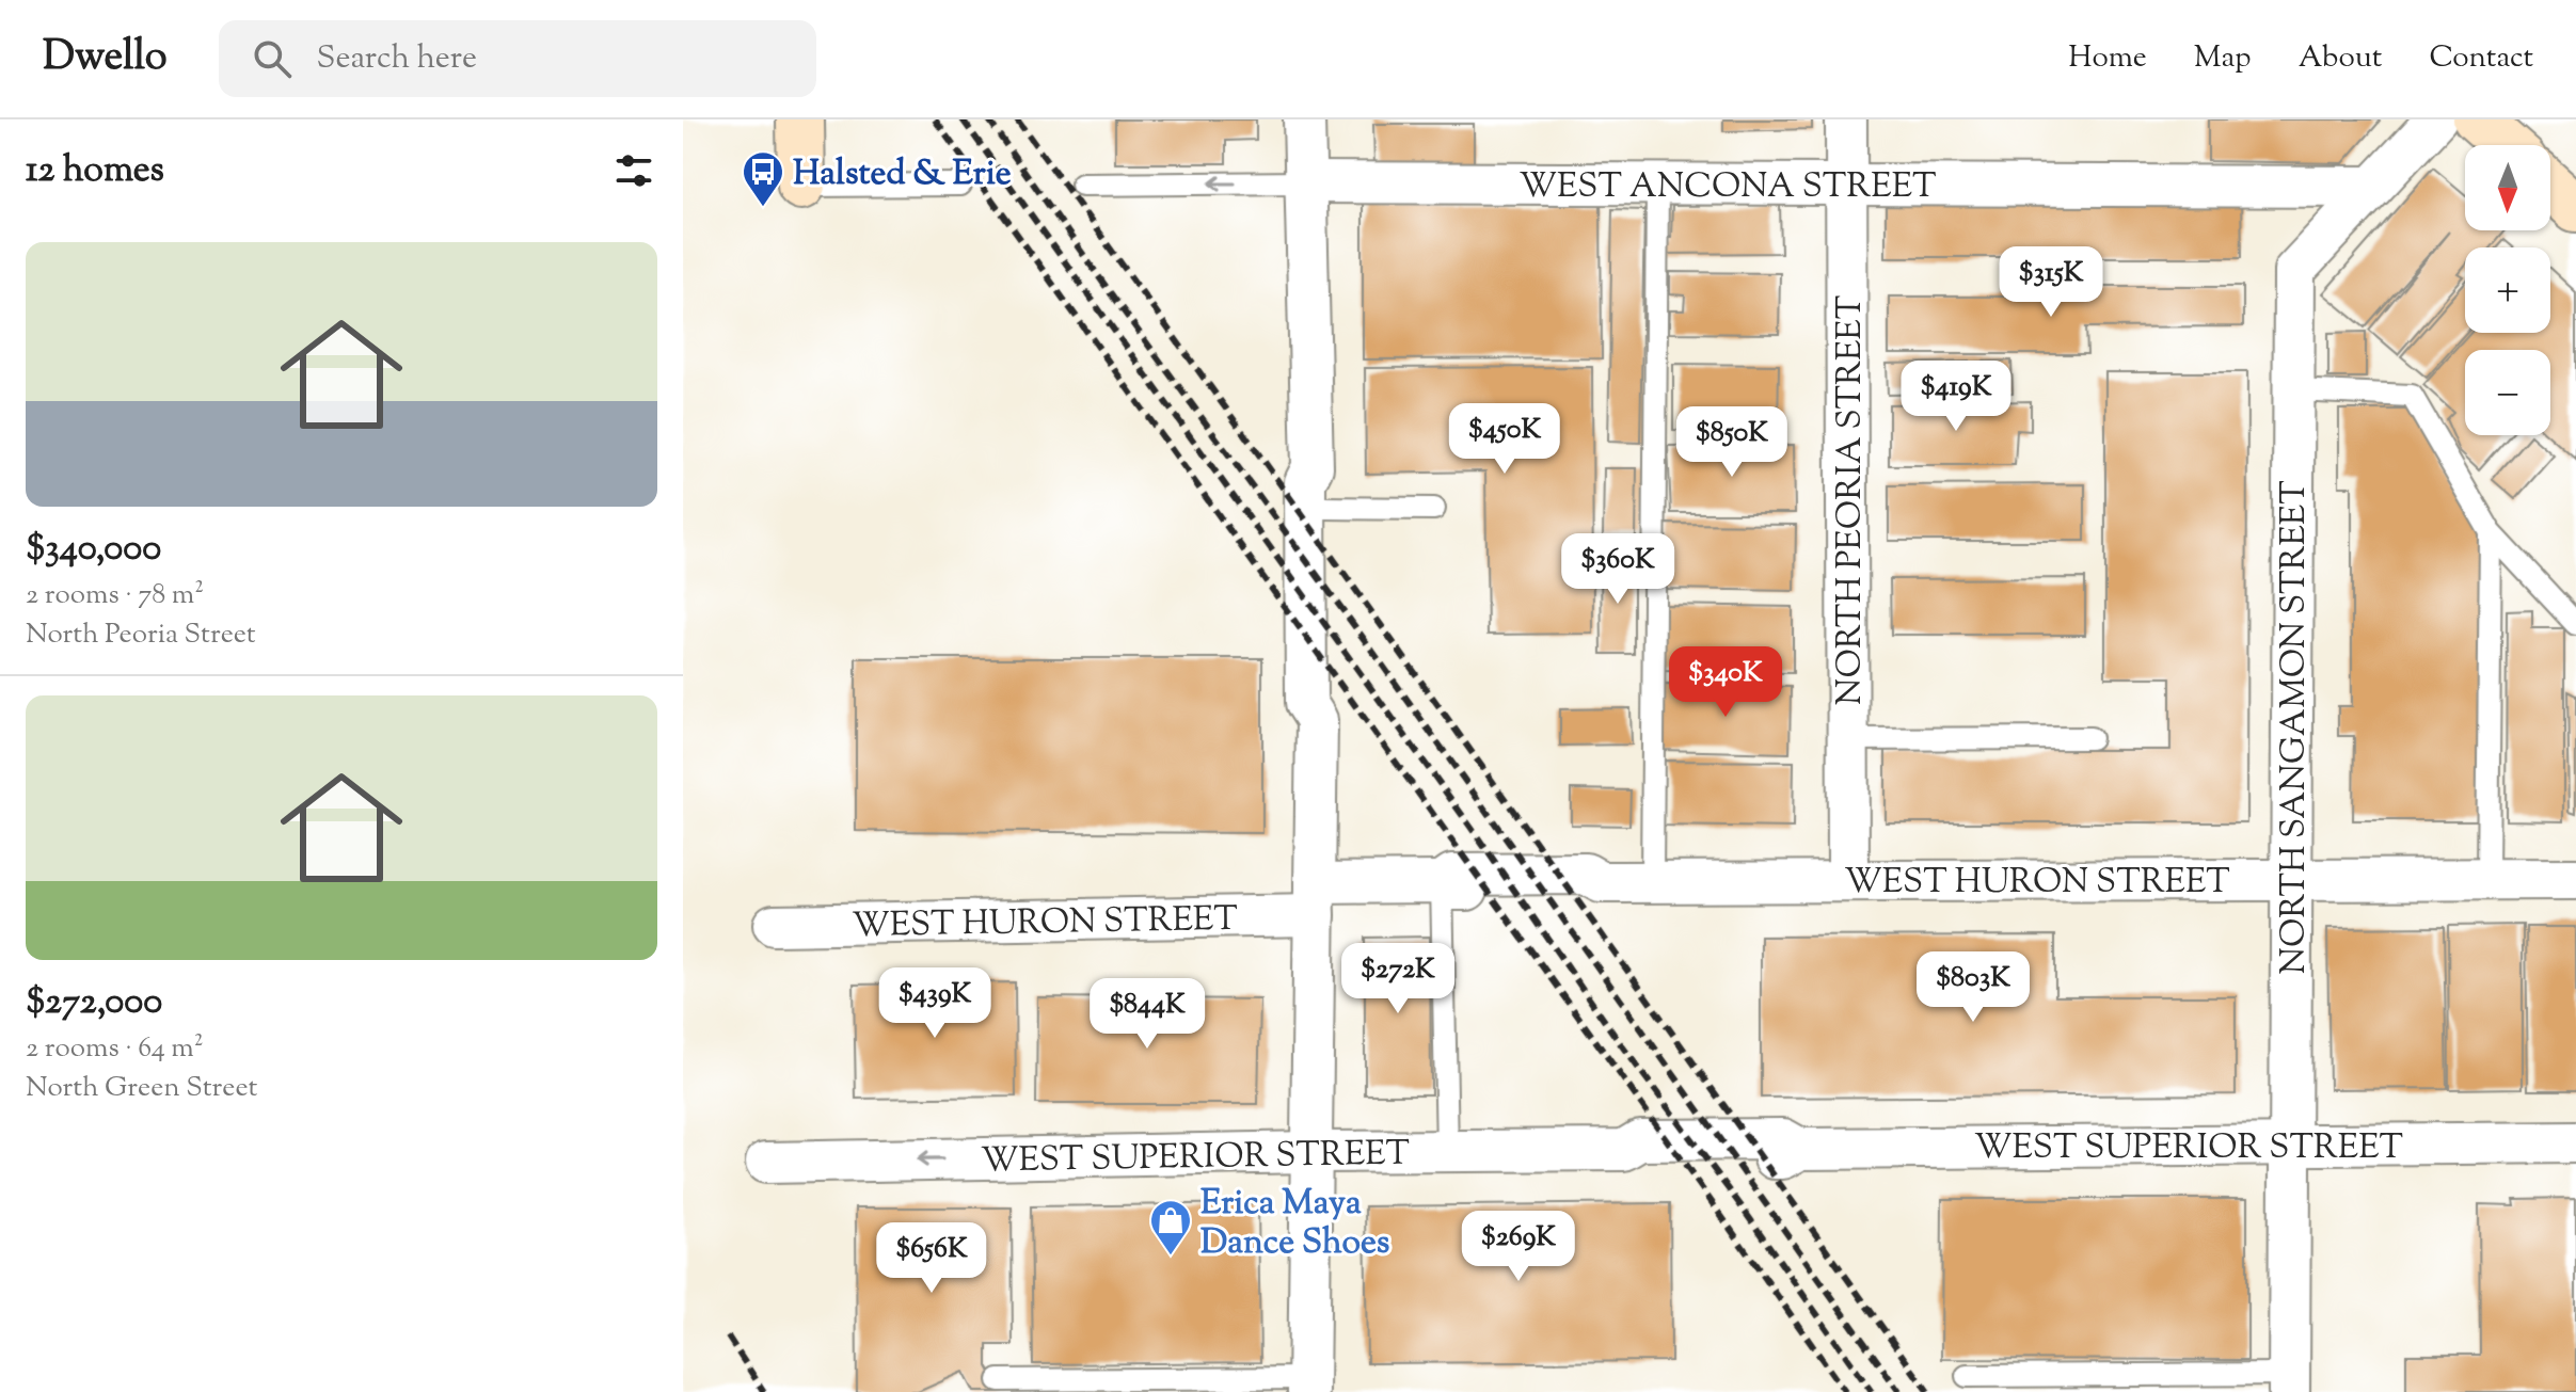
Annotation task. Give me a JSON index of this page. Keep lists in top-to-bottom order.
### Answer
{
  "streets": {
    "street": [
      "WEST ANCONA STREET",
      "NORTH PEORIA STREET",
      "NORTH SANGAMON STREET",
      "WEST HURON STREET",
      "WEST SUPERIOR STREET"
    ]
  },
  "crossings": [
    ["WEST ANCONA STREET", "NORTH PEORIA STREET"],
    ["WEST ANCONA STREET", "NORTH SANGAMON STREET"],
    ["NORTH PEORIA STREET", "WEST HURON STREET"],
    ["NORTH SANGAMON STREET", "WEST HURON STREET"],
    ["NORTH SANGAMON STREET", "WEST SUPERIOR STREET"]
  ],
  "places": {
    "bus stop": ["Halsted & Erie"],
    "shop": ["Erica Maya Dance Shoes"]
  },
  "north": "bottom",
  "page": {
    "header": "Dwello",
    "search": "Search here",
    "nav": [
      "Home",
      "Map",
      "About",
      "Contact"
    ],
    "heading": "12 homes",
    "map_buttons": ["+", "−"],
    "list": [
      {
        "name": "$340,000",
        "note": "2 rooms · 78 m² · North Peoria Street"
      },
      {
        "name": "$272,000",
        "note": "2 rooms · 64 m² · North Green Street"
      }
    ],
    "price": [
      "$315K",
      "$419K",
      "$450K",
      "$850K",
      "$360K",
      "$340K",
      "$272K",
      "$803K",
      "$439K",
      "$844K",
      "$269K",
      "$656K"
    ]
  }
}
